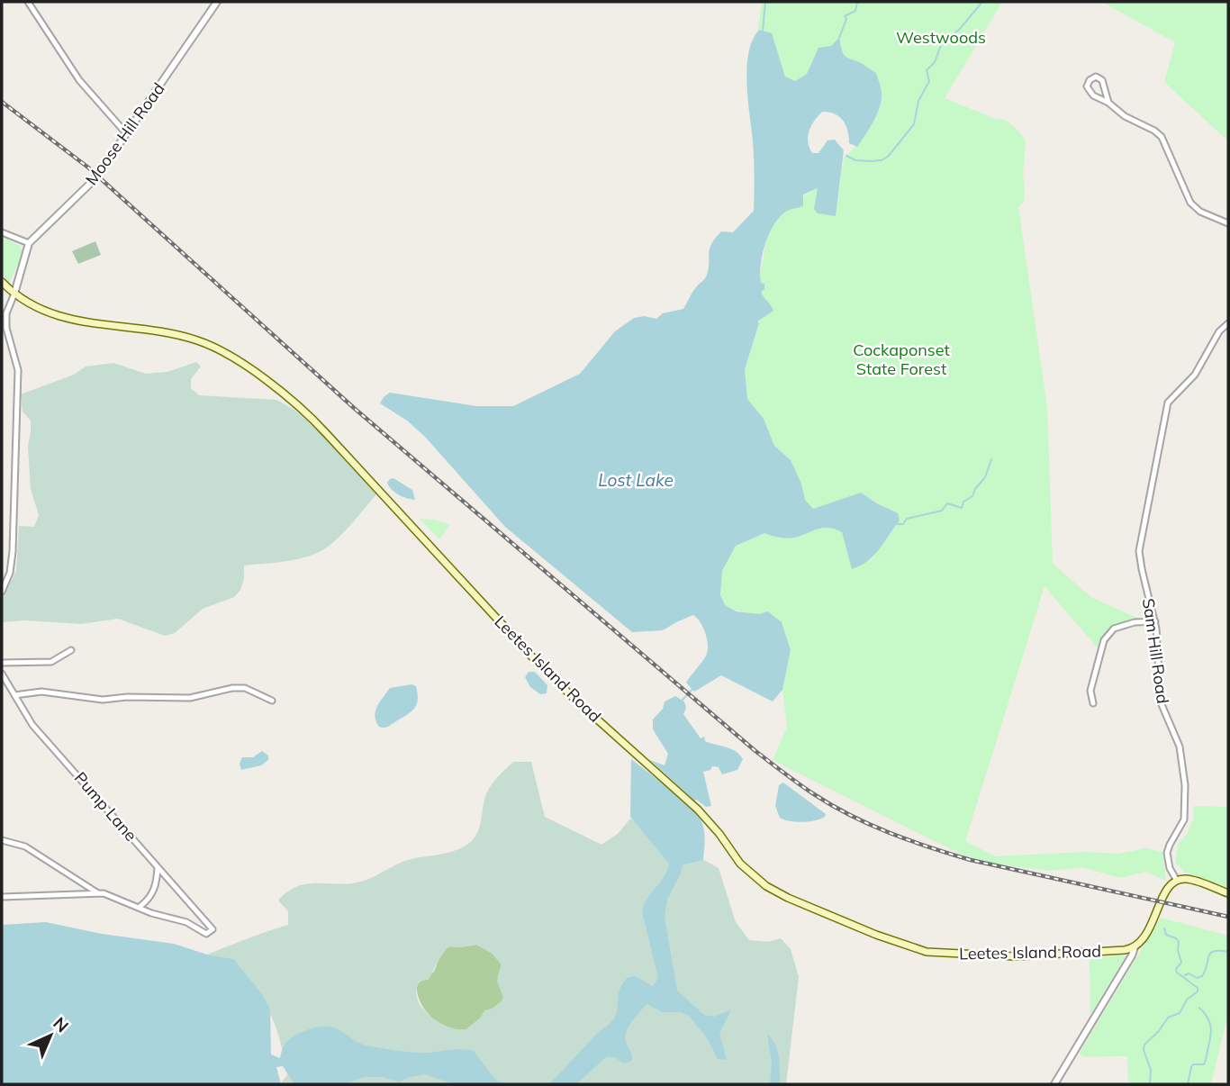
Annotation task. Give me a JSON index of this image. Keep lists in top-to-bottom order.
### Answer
{
  "streets": {
    "main road": ["Leetes Island Road"],
    "street": ["Moose Hill Road", "Sam Hill Road", "Pump Lane"]
  },
  "crossings": [
    ["Moose Hill Road", "Leetes Island Road"]
  ],
  "water": ["Lost Lake"],
  "parks": ["Westwoods", "Cockaponset State Forest"],
  "north": "top right"
}
